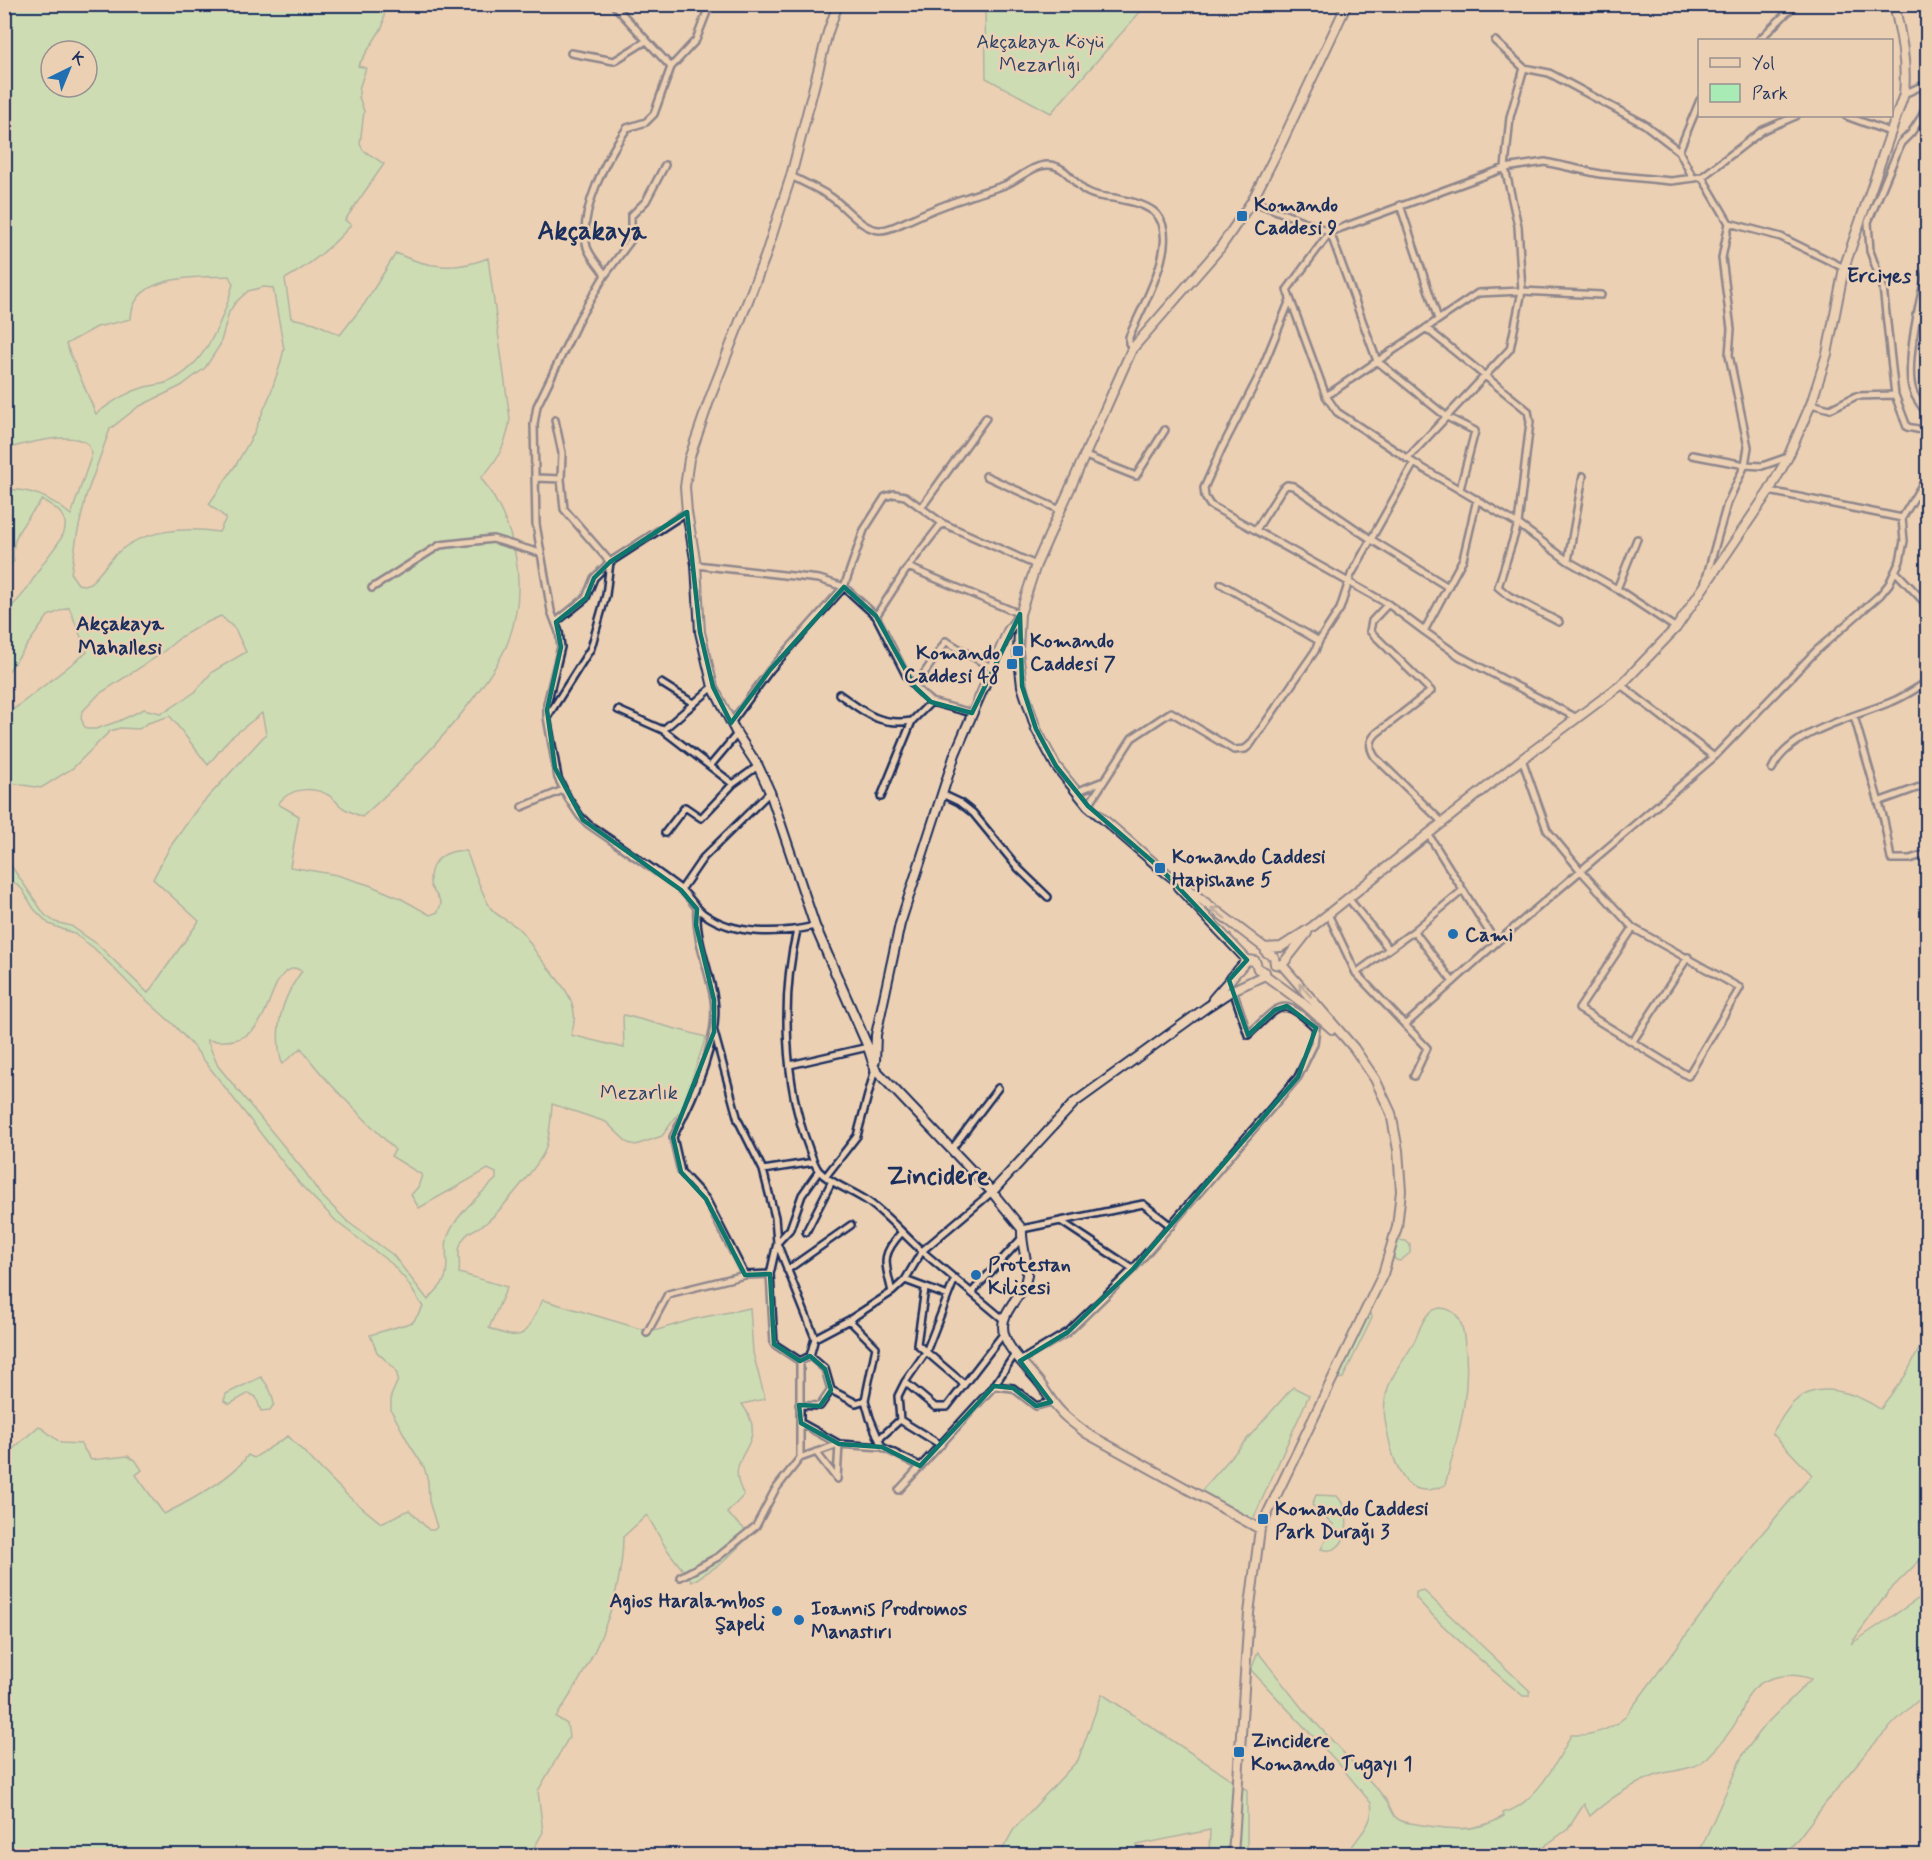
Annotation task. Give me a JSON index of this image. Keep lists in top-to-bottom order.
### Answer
{
  "districts": [
    "Akçakaya",
    "Erciyes",
    "Akçakaya Mahallesi",
    "Zincidere"
  ],
  "parks": ["Akçakaya Köyü Mezarlığı", "Mezarlık"],
  "places": {
    "transit": [
      "Komando Caddesi 9",
      "Komando Caddesi 7",
      "Komando Caddesi 48",
      "Komando Caddesi Hapishane 5",
      "Komando Caddesi Park Durağı 3",
      "Zincidere Komando Tugayı 1"
    ],
    "other": [
      "Cami",
      "Protestan Kilisesi",
      "Agios Haralambos Şapeli",
      "Ioannis Prodromos Manastırı"
    ]
  },
  "legend": ["Yol", "Park"],
  "north": "top right"
}
